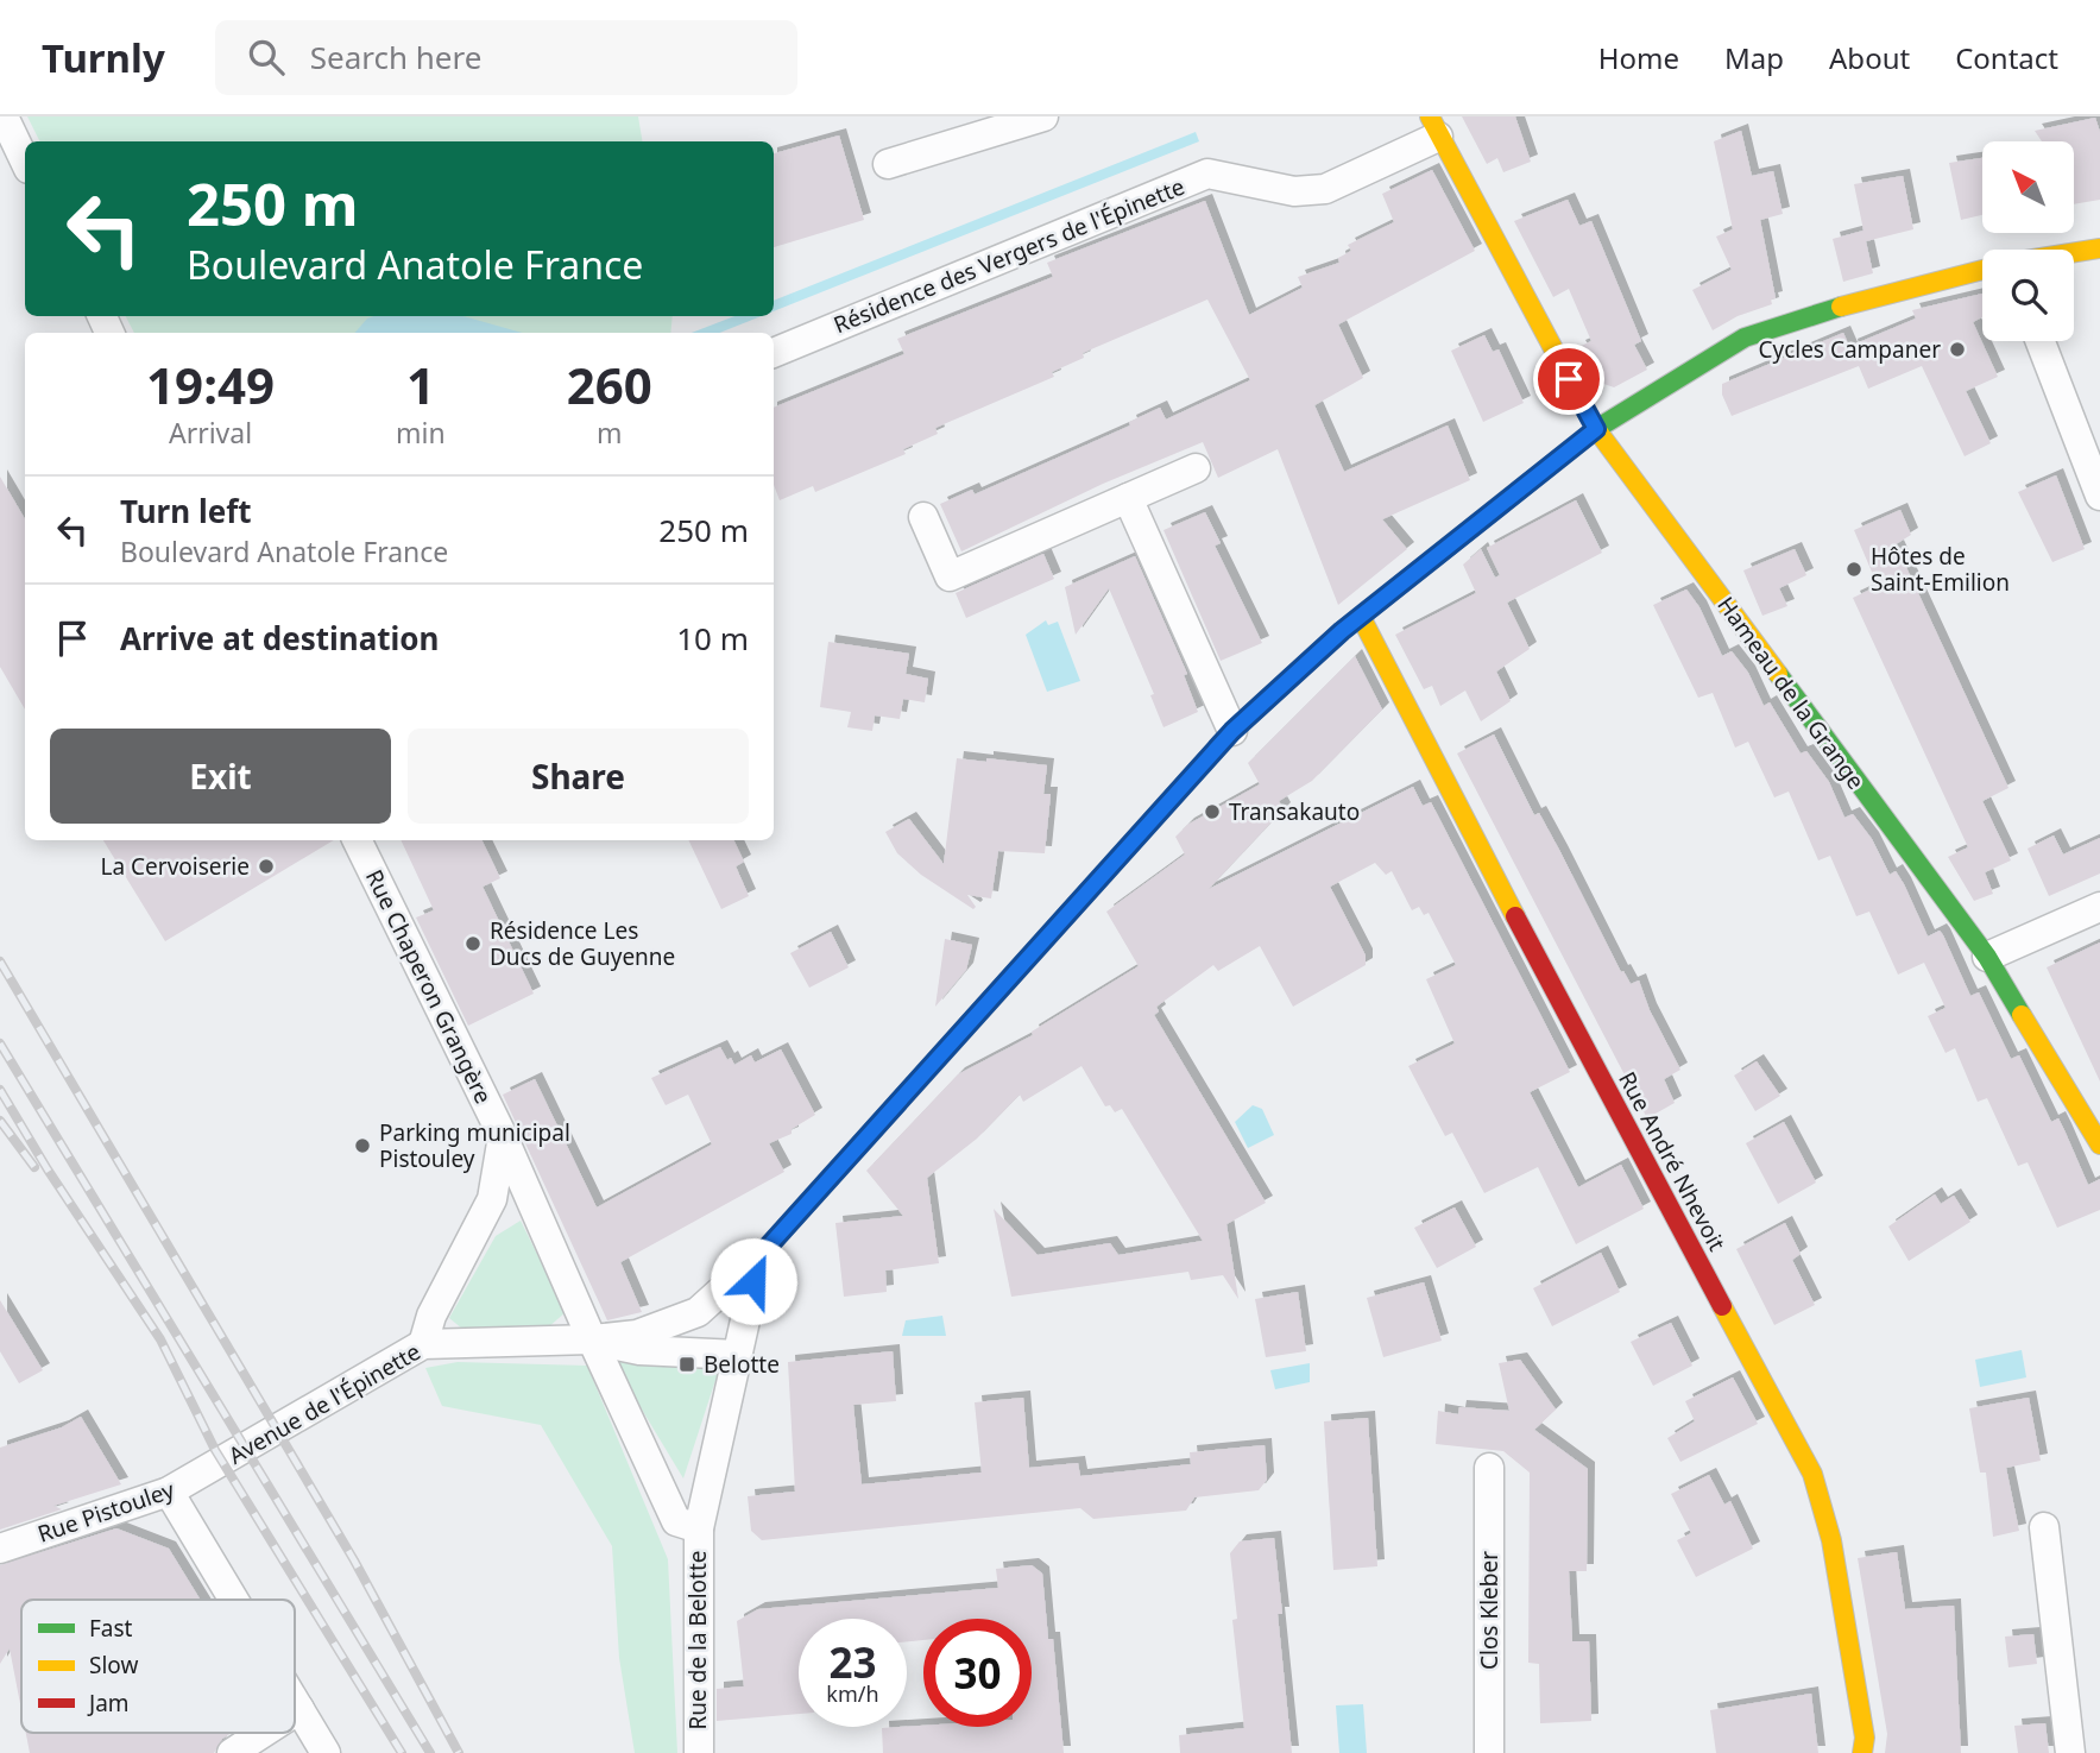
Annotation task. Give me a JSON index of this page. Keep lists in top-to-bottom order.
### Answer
{
  "streets": {
    "street": [
      "Résidence des Vergers de l'Épinette",
      "Hameau de la Grange",
      "Rue Chaperon Grangère",
      "Rue André Nhevoit",
      "Avenue de l'Épinette",
      "Rue Pistouley",
      "Clos Kleber",
      "Rue de la Belotte"
    ]
  },
  "crossings": [
    ["Résidence des Vergers de l'Épinette", "Hameau de la Grange"],
    ["Hameau de la Grange", "Avenue de l'Épinette"],
    ["Rue Chaperon Grangère", "Avenue de l'Épinette"],
    ["Rue Chaperon Grangère", "Rue de la Belotte"],
    ["Rue André Nhevoit", "Avenue de l'Épinette"],
    ["Avenue de l'Épinette", "Rue Pistouley"],
    ["Avenue de l'Épinette", "Rue de la Belotte"]
  ],
  "places": {
    "other": [
      "Cycles Campaner",
      "Hôtes de Saint-Emilion",
      "Transakauto",
      "La Cervoiserie",
      "Résidence Les Ducs de Guyenne",
      "Parking municipal Pistouley"
    ],
    "transit": ["Belotte"]
  },
  "legend": ["Fast", "Slow", "Jam"],
  "north": "top left",
  "page": {
    "header": "Turnly",
    "search": "Search here",
    "nav": [
      "Home",
      "Map",
      "About",
      "Contact"
    ],
    "turn": ["250 m", "Boulevard Anatole France"],
    "eta": [
      "19:49",
      "Arrival",
      "1",
      "min",
      "260",
      "m"
    ],
    "list": [
      {
        "name": "Turn left",
        "note": "Boulevard Anatole France",
        "value": "250 m"
      },
      {
        "name": "Arrive at destination",
        "value": "10 m"
      }
    ],
    "buttons": ["Exit", "Share"],
    "speed": "23 km/h",
    "limit": "30"
  }
}
